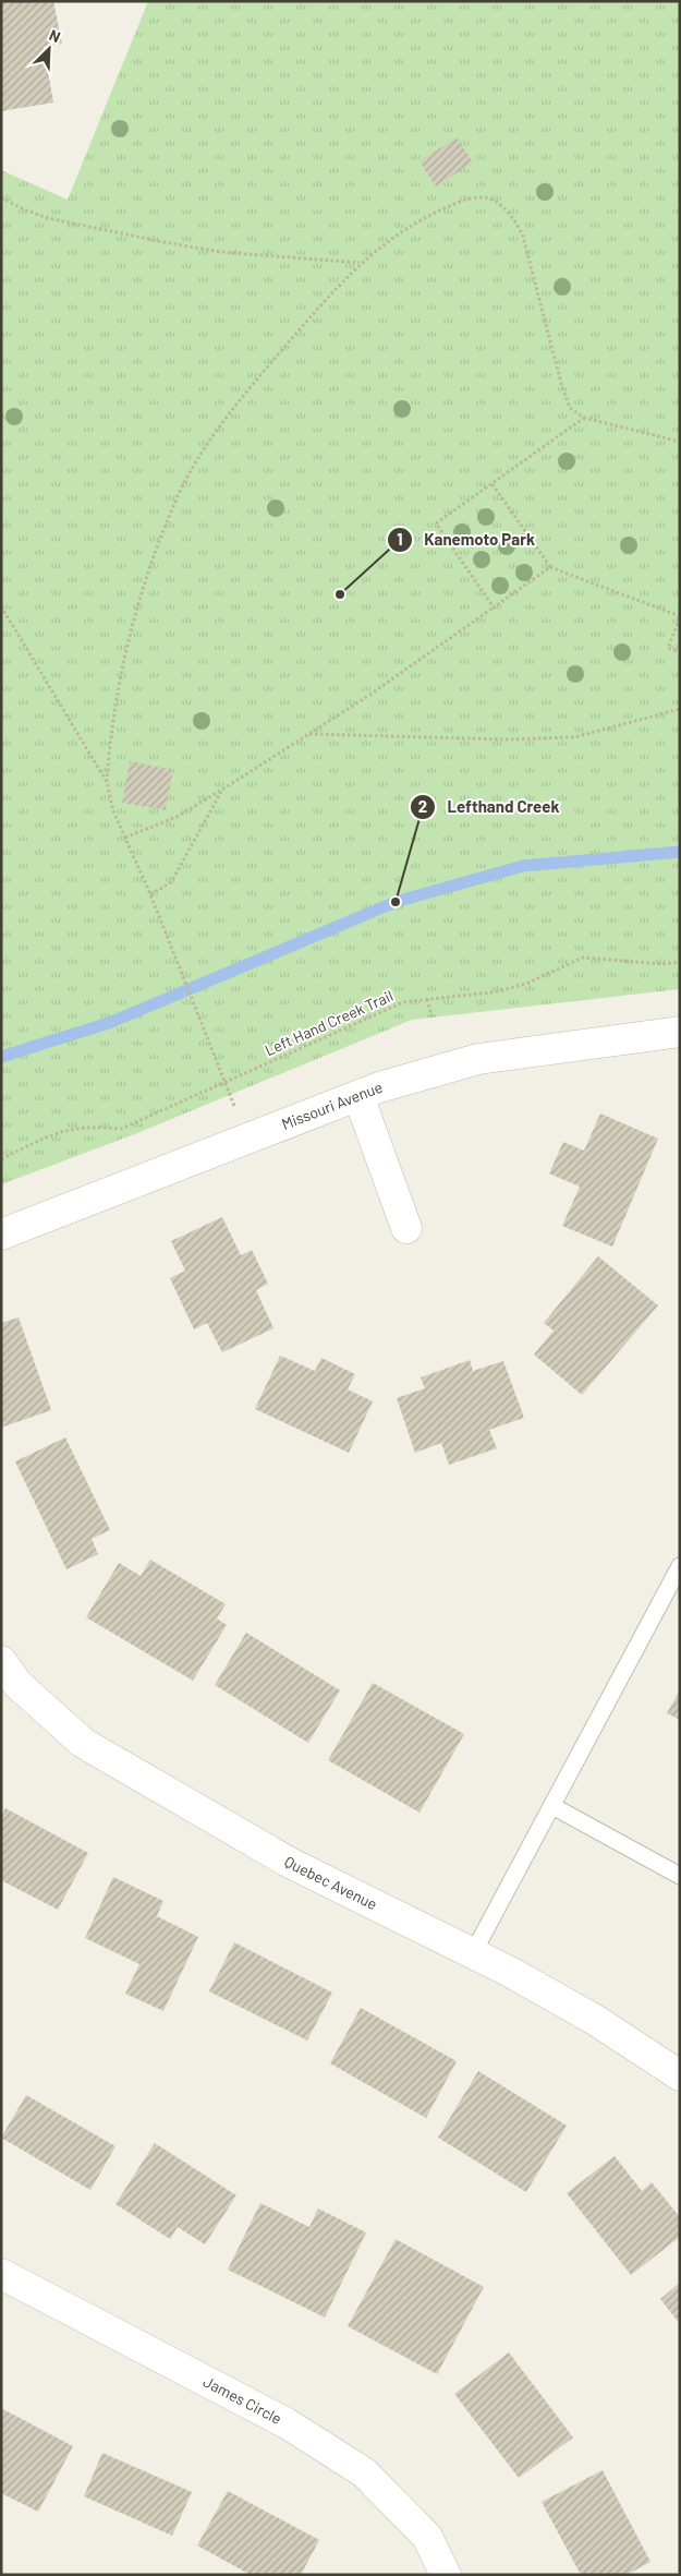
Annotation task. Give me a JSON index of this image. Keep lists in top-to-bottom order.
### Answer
{
  "streets": {
    "street": ["Missouri Avenue", "Quebec Avenue", "James Circle"],
    "path": ["Left Hand Creek Trail"]
  },
  "places": ["Kanemoto Park", "Lefthand Creek"],
  "north": "top right"
}
